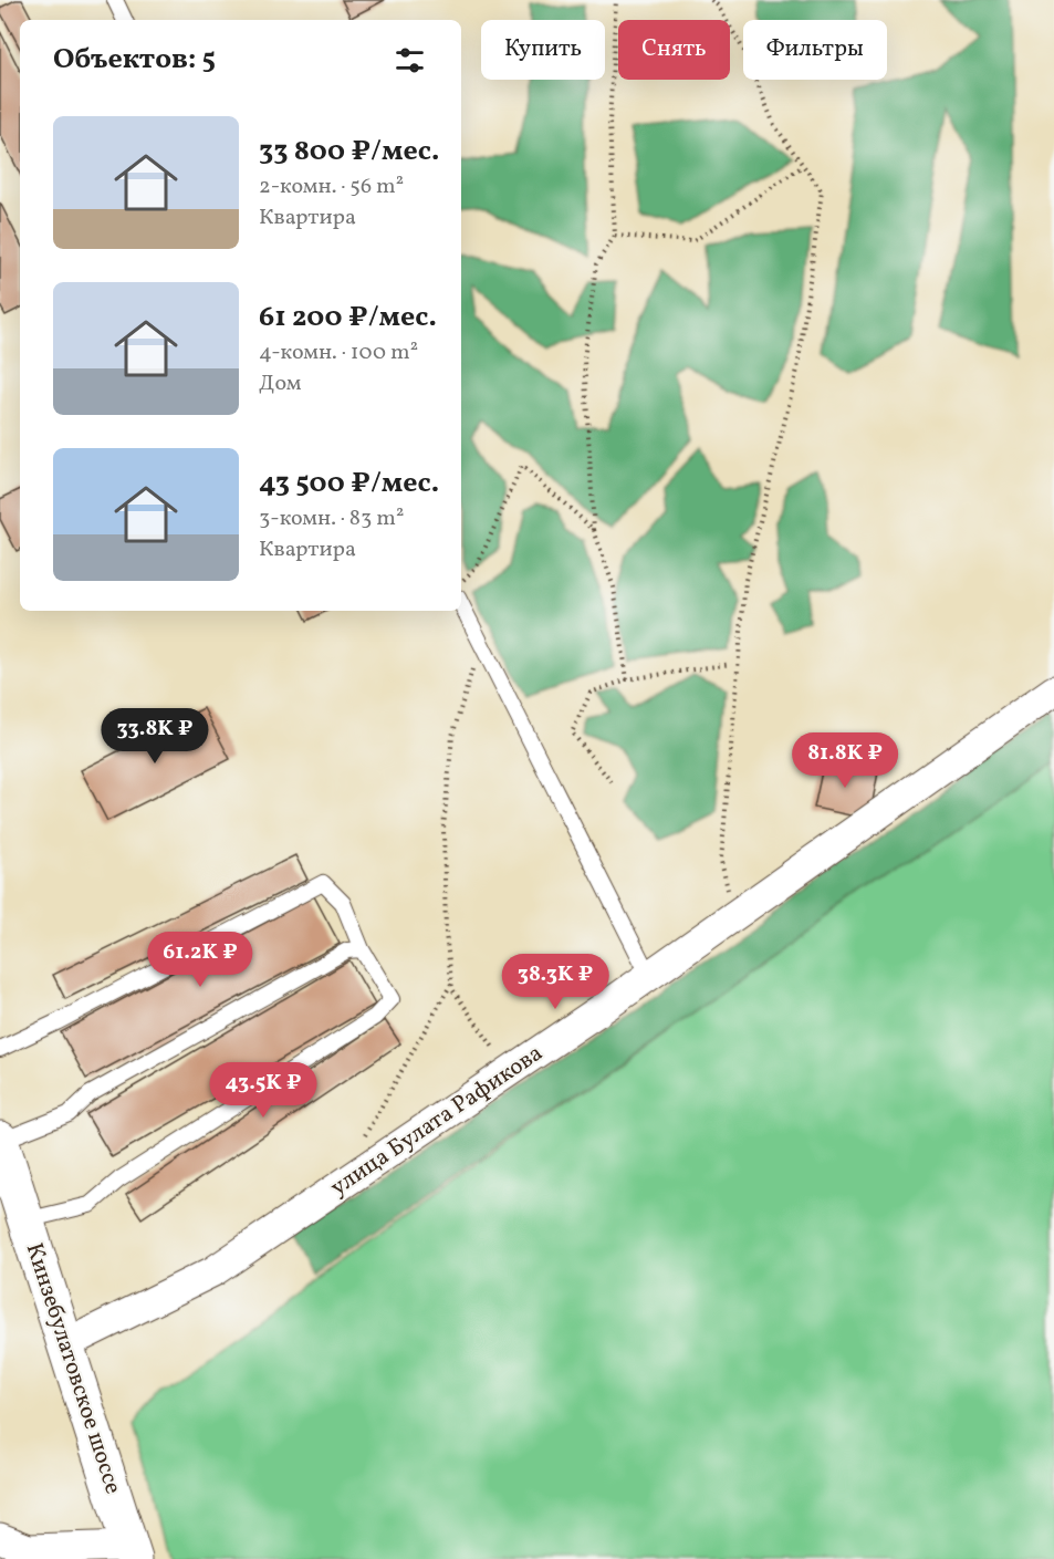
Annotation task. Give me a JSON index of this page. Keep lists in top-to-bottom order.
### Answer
{
  "streets": {
    "main road": ["Кинзебулатовское шоссе"],
    "street": ["улица Булата Рафикова"]
  },
  "crossings": [
    ["улица Булата Рафикова", "Кинзебулатовское шоссе"]
  ],
  "page": {
    "chip": ["Купить", "Снять", "Фильтры"],
    "heading": "Объектов: 5",
    "list": [
      {
        "name": "33 800 ₽/мес.",
        "note": "2-комн. · 56 m² · Квартира"
      },
      {
        "name": "61 200 ₽/мес.",
        "note": "4-комн. · 100 m² · Дом"
      },
      {
        "name": "43 500 ₽/мес.",
        "note": "3-комн. · 83 m² · Квартира"
      }
    ],
    "price": [
      "33.8K ₽",
      "81.8K ₽",
      "61.2K ₽",
      "38.3K ₽",
      "43.5K ₽"
    ]
  }
}
